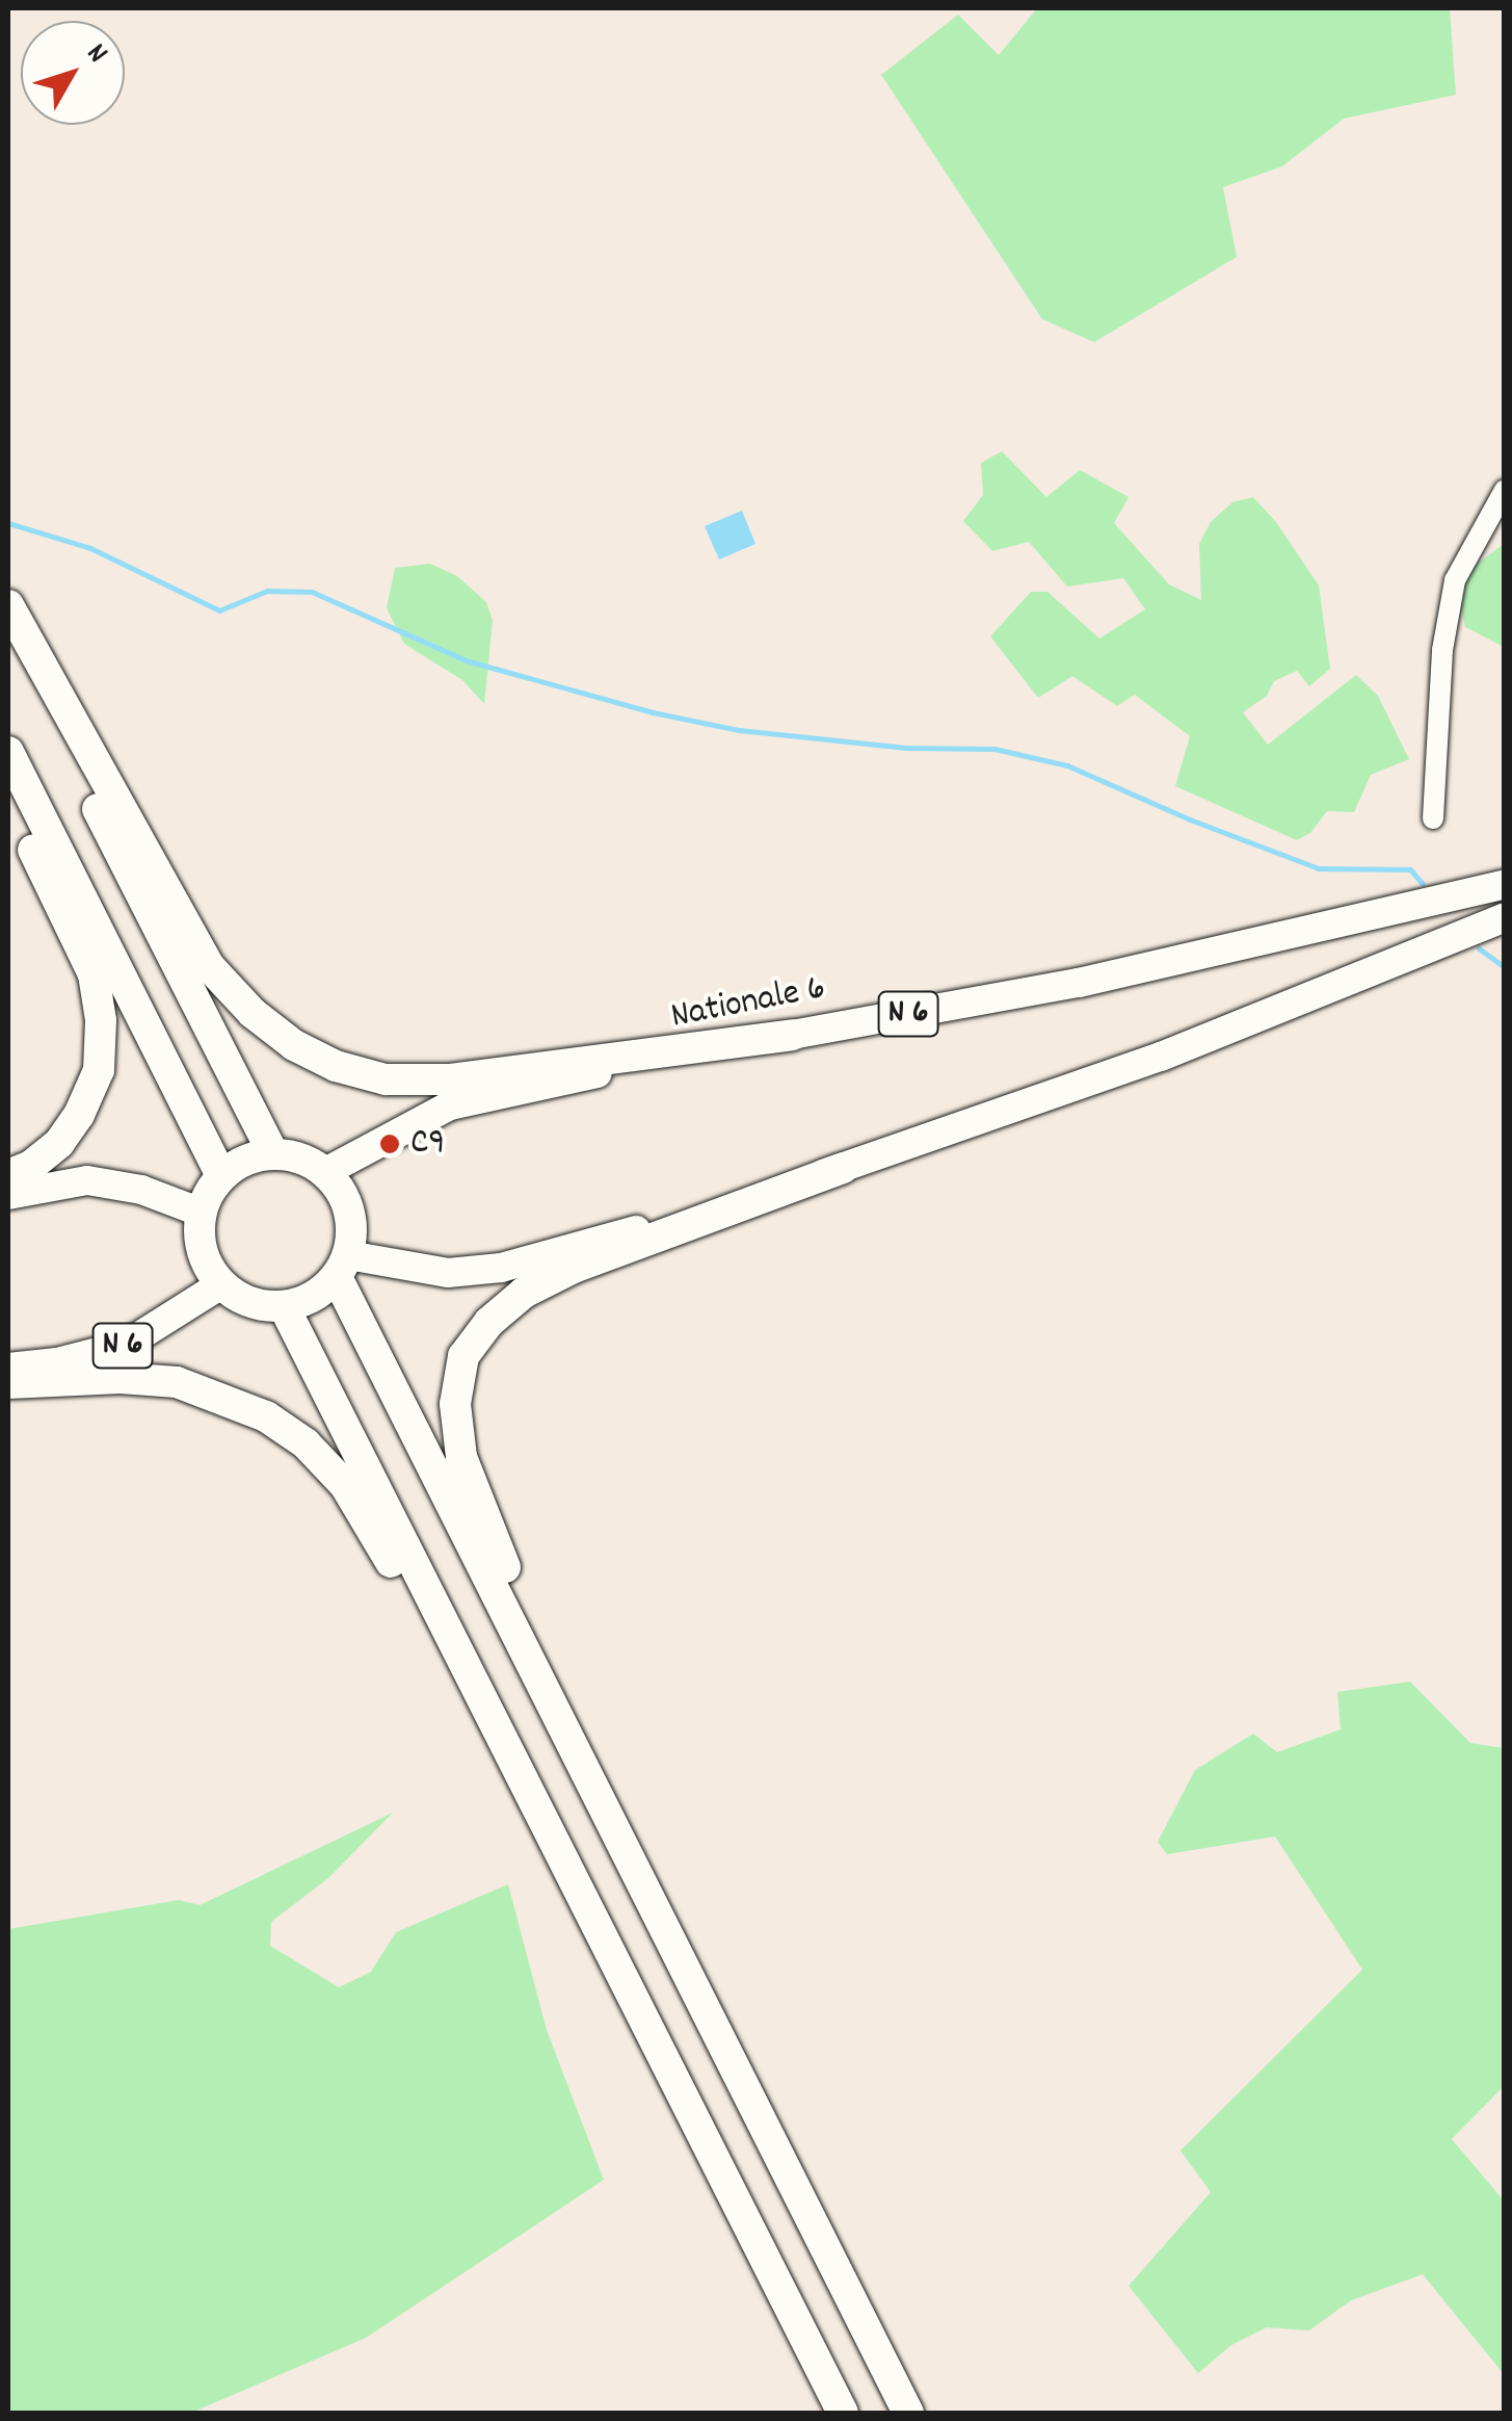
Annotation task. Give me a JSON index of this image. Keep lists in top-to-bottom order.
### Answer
{
  "streets": {
    "main road": ["Nationale 6", "N 6"]
  },
  "crossings": [
    ["Nationale 6", "N 6"]
  ],
  "places": ["C9"],
  "north": "top right"
}
